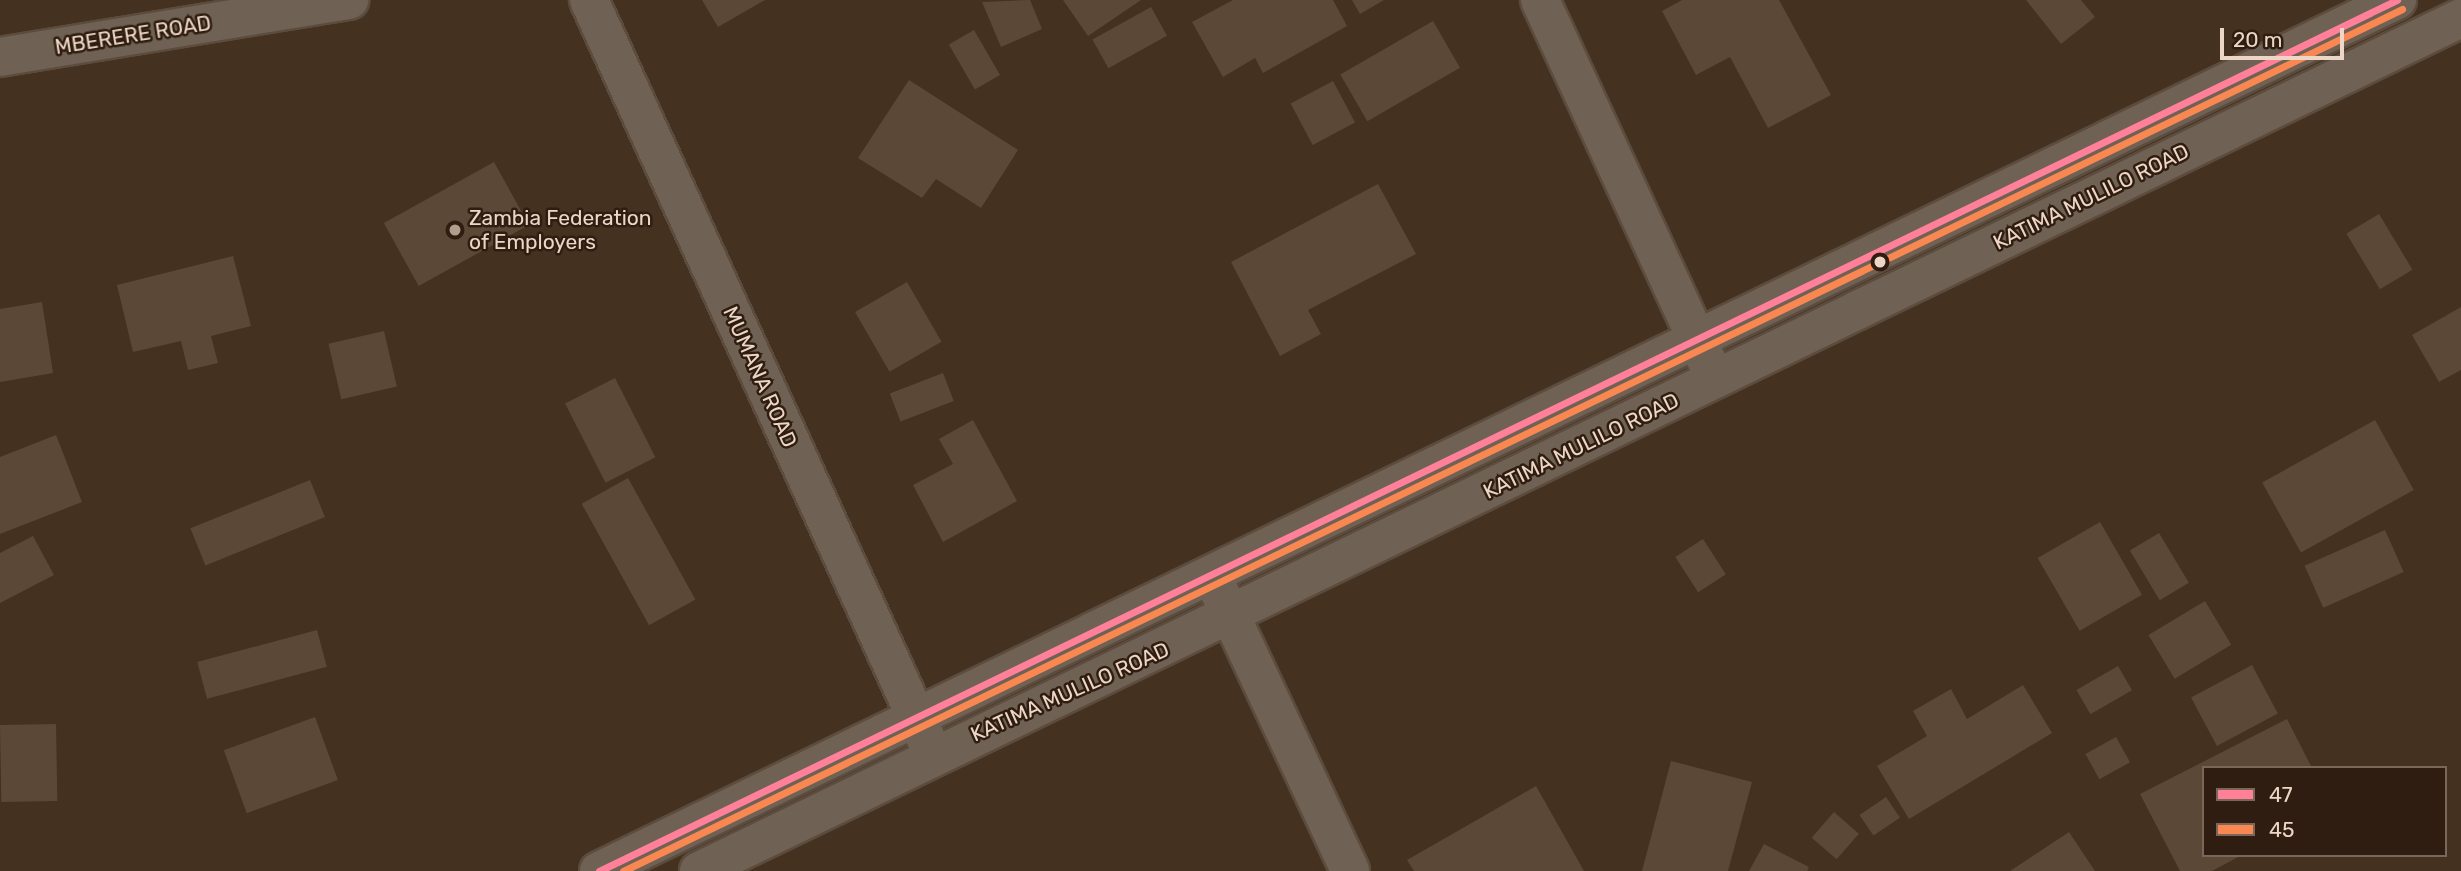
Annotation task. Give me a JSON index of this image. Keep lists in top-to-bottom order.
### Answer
{
  "streets": {
    "main road": ["MBERERE ROAD", "KATIMA MULILO ROAD", "MUMANA ROAD"]
  },
  "crossings": [
    ["KATIMA MULILO ROAD", "MUMANA ROAD"]
  ],
  "places": ["Zambia Federation of Employers"],
  "lines": ["transit line 47", "transit line 45"],
  "legend": ["47", "45"],
  "scale_bar": "20 m"
}
